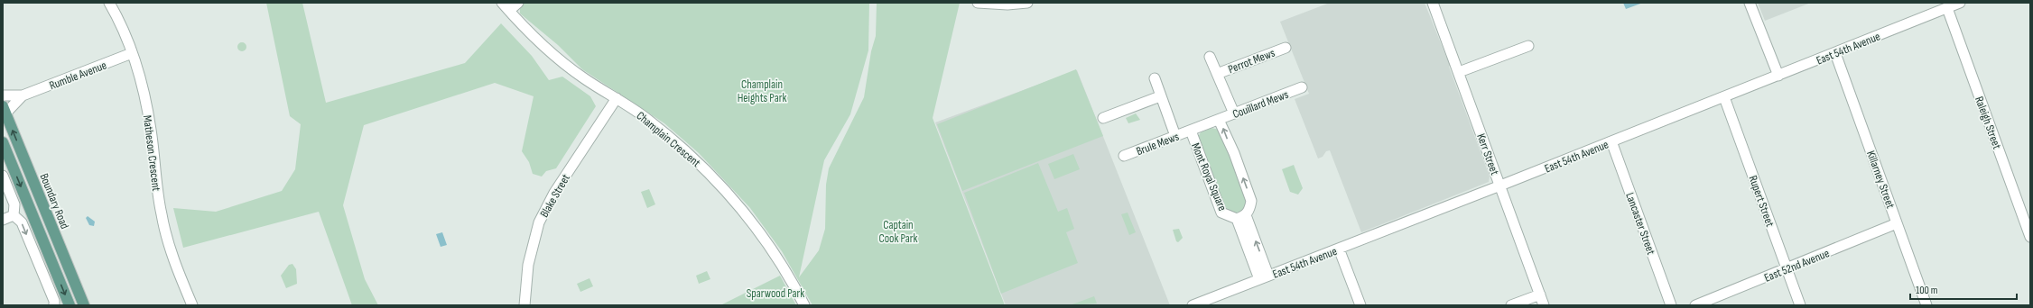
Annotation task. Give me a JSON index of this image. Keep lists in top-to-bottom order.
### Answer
{
  "streets": {
    "main road": ["Boundary Road"],
    "street": [
      "East 54th Avenue",
      "Perrot Mews",
      "Rumble Avenue",
      "Couillard Mews",
      "Raleigh Street",
      "Champlain Crescent",
      "Brule Mews",
      "Matheson Crescent",
      "Kerr Street",
      "Mont Royal Square",
      "Killarney Street",
      "Blake Street",
      "Rupert Street",
      "Lancaster Street",
      "East 52nd Avenue"
    ]
  },
  "crossings": [
    ["East 54th Avenue", "Raleigh Street"],
    ["East 54th Avenue", "Kerr Street"],
    ["East 54th Avenue", "Mont Royal Square"],
    ["East 54th Avenue", "Killarney Street"],
    ["East 54th Avenue", "Rupert Street"],
    ["East 54th Avenue", "Lancaster Street"],
    ["Rumble Avenue", "Matheson Crescent"],
    ["Rumble Avenue", "Boundary Road"],
    ["Couillard Mews", "Mont Royal Square"],
    ["Champlain Crescent", "Blake Street"],
    ["Brule Mews", "Mont Royal Square"],
    ["Killarney Street", "East 52nd Avenue"],
    ["Rupert Street", "East 52nd Avenue"]
  ],
  "parks": ["Champlain Heights Park", "Captain Cook Park", "Sparwood Park"],
  "scale_bar": "100 m"
}
